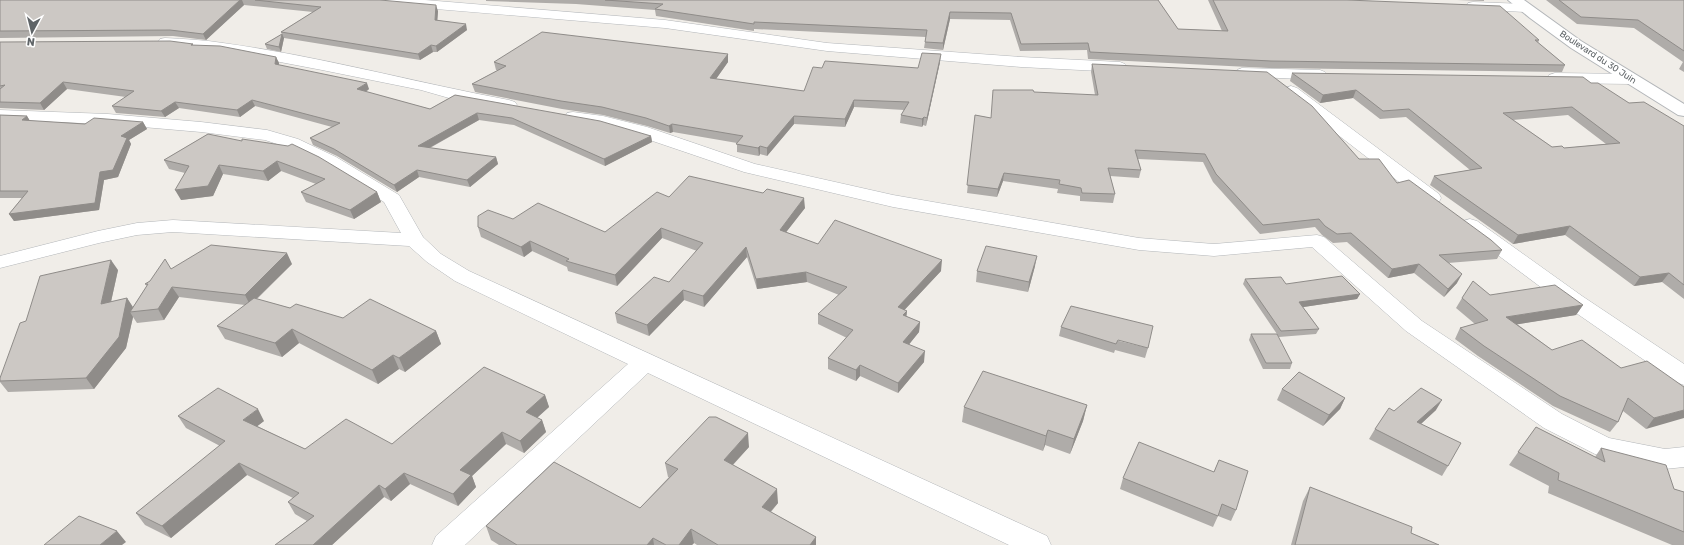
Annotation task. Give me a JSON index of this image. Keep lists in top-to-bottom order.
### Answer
{
  "streets": {
    "street": ["Boulevard du 30 Juin"]
  },
  "north": "bottom"
}
